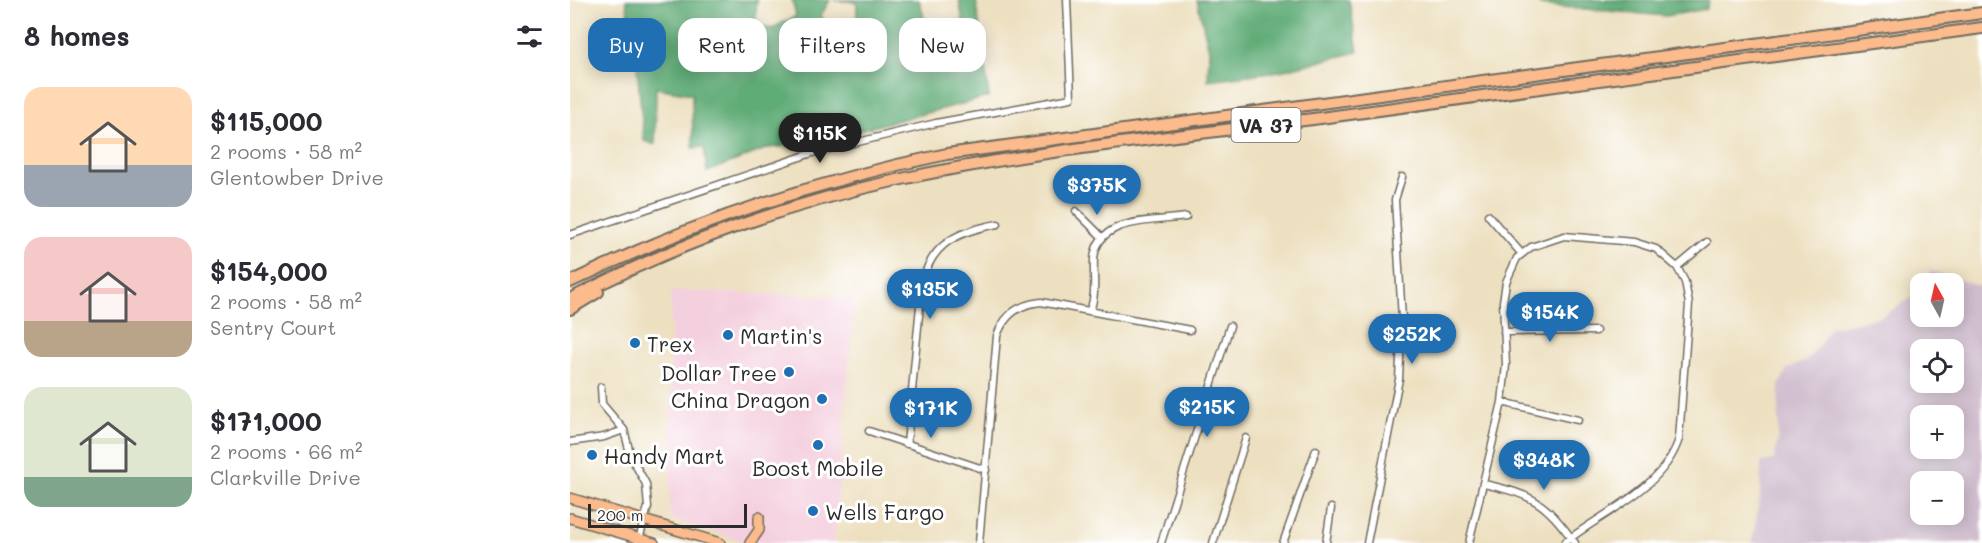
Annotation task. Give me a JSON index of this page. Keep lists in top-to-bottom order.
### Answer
{
  "streets": {
    "highway": ["VA 37"]
  },
  "places": [
    "Martin's",
    "Trex",
    "Dollar Tree",
    "China Dragon",
    "Boost Mobile",
    "Handy Mart",
    "Wells Fargo"
  ],
  "scale_bar": "200 m",
  "north": "top",
  "page": {
    "heading": "8 homes",
    "chip": [
      "Buy",
      "Rent",
      "Filters",
      "New"
    ],
    "list": [
      {
        "name": "$115,000",
        "note": "2 rooms · 58 m² · Glentowber Drive"
      },
      {
        "name": "$154,000",
        "note": "2 rooms · 58 m² · Sentry Court"
      },
      {
        "name": "$171,000",
        "note": "2 rooms · 66 m² · Clarkville Drive"
      }
    ],
    "price": [
      "$115K",
      "$375K",
      "$135K",
      "$154K",
      "$252K",
      "$215K",
      "$171K",
      "$348K"
    ],
    "map_buttons": ["+", "−"],
    "scale": "200 m"
  }
}
